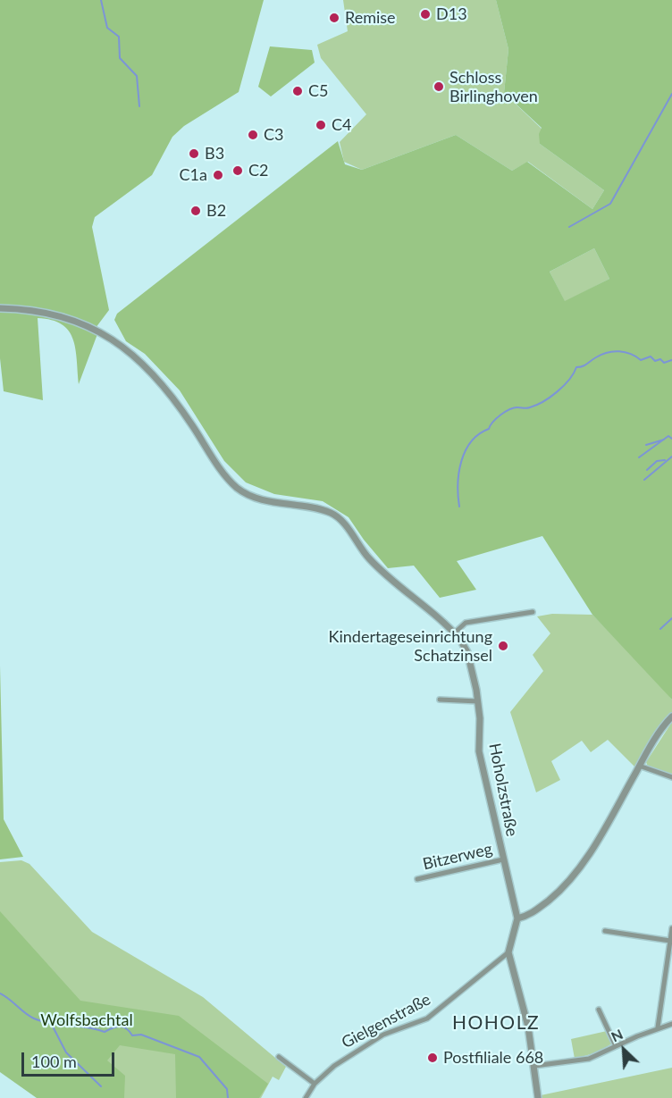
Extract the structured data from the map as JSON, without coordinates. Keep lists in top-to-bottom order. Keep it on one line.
{"streets":{"street":["Hoholzstraße","Bitzerweg","Gielgenstraße"]},"crossings":[["Hoholzstraße","Bitzerweg"],["Hoholzstraße","Gielgenstraße"]],"districts":["HOHOLZ"],"parks":["Wolfsbachtal"],"places":["D13","Remise","Schloss Birlinghoven","C5","C4","C3","B3","C2","C1a","B2","Kindertageseinrichtung Schatzinsel","Postfiliale 668"],"scale_bar":"100 m","north":"top left"}
